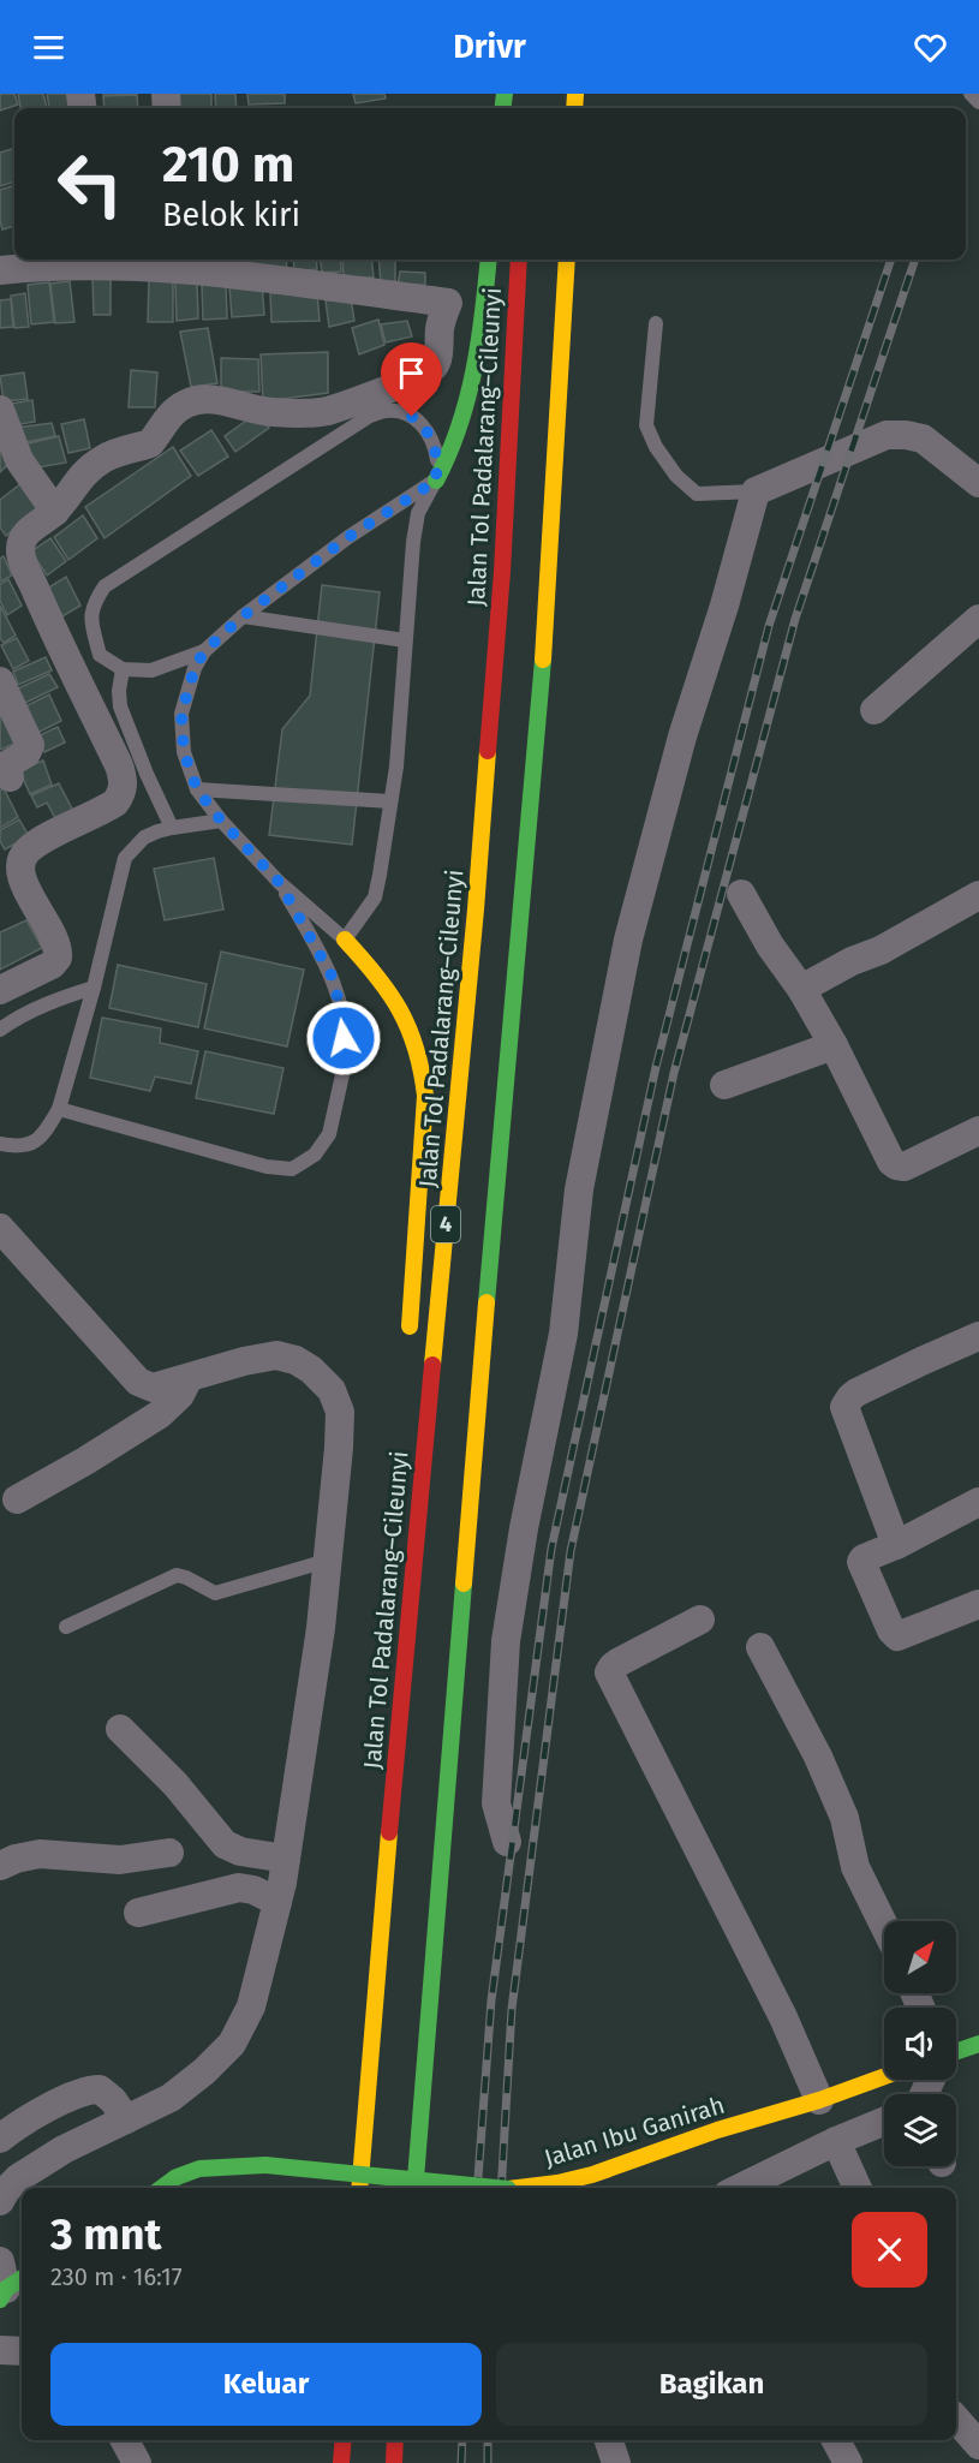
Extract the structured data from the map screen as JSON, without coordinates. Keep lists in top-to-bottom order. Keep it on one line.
{"streets":{"main road":["Jalan Tol Padalarang–Cileunyi","4","Jalan Ibu Ganirah"]},"north":"top right","page":{"header":"Drivr","turn":["210 m","Belok kiri"],"heading":["3 mnt","230 m · 16:17"],"buttons":["Keluar","Bagikan"]}}
